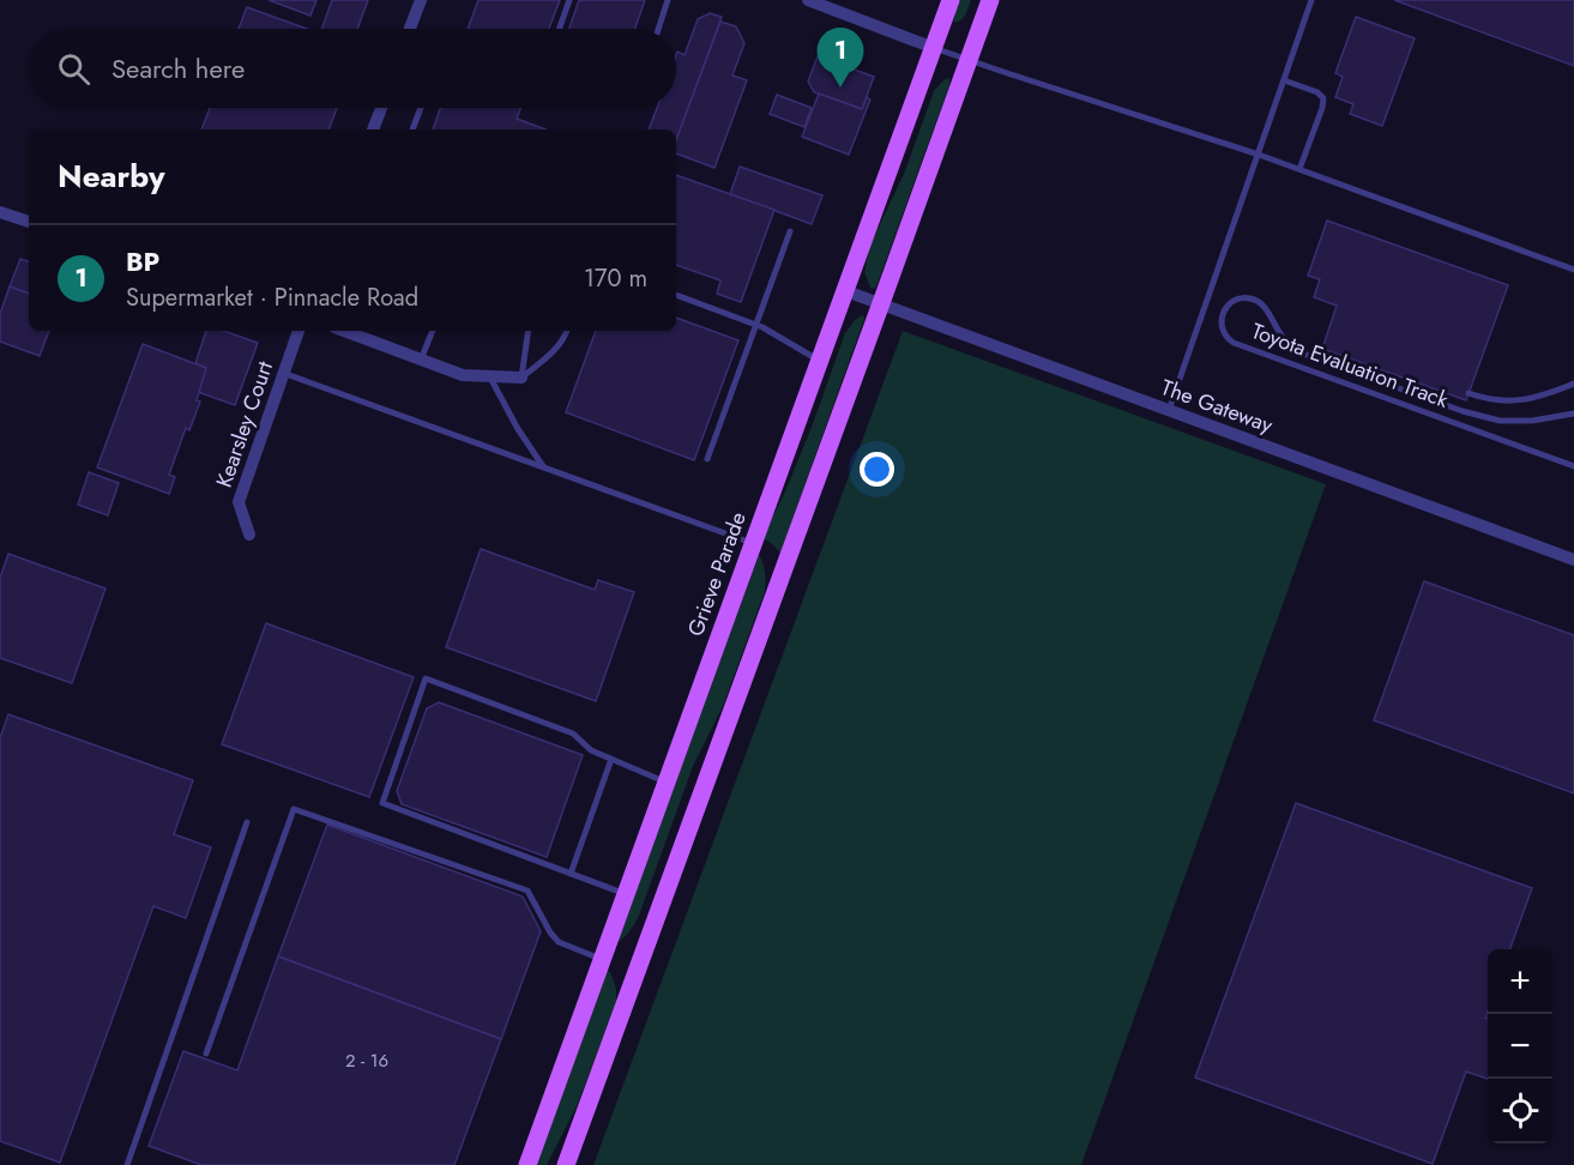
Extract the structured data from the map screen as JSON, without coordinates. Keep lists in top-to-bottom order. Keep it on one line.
{"streets":{"main road":["Grieve Parade"],"street":["The Gateway","Kearsley Court"],"lane":["Toyota Evaluation Track"]},"crossings":[["The Gateway","Grieve Parade"]],"house_numbers":["2 - 16"],"page":{"pins":"1","search":"Search here","heading":"Nearby","list":[{"mark":"1","name":"BP","note":"Supermarket · Pinnacle Road","value":"170 m"}],"map_buttons":["+","−"]}}
